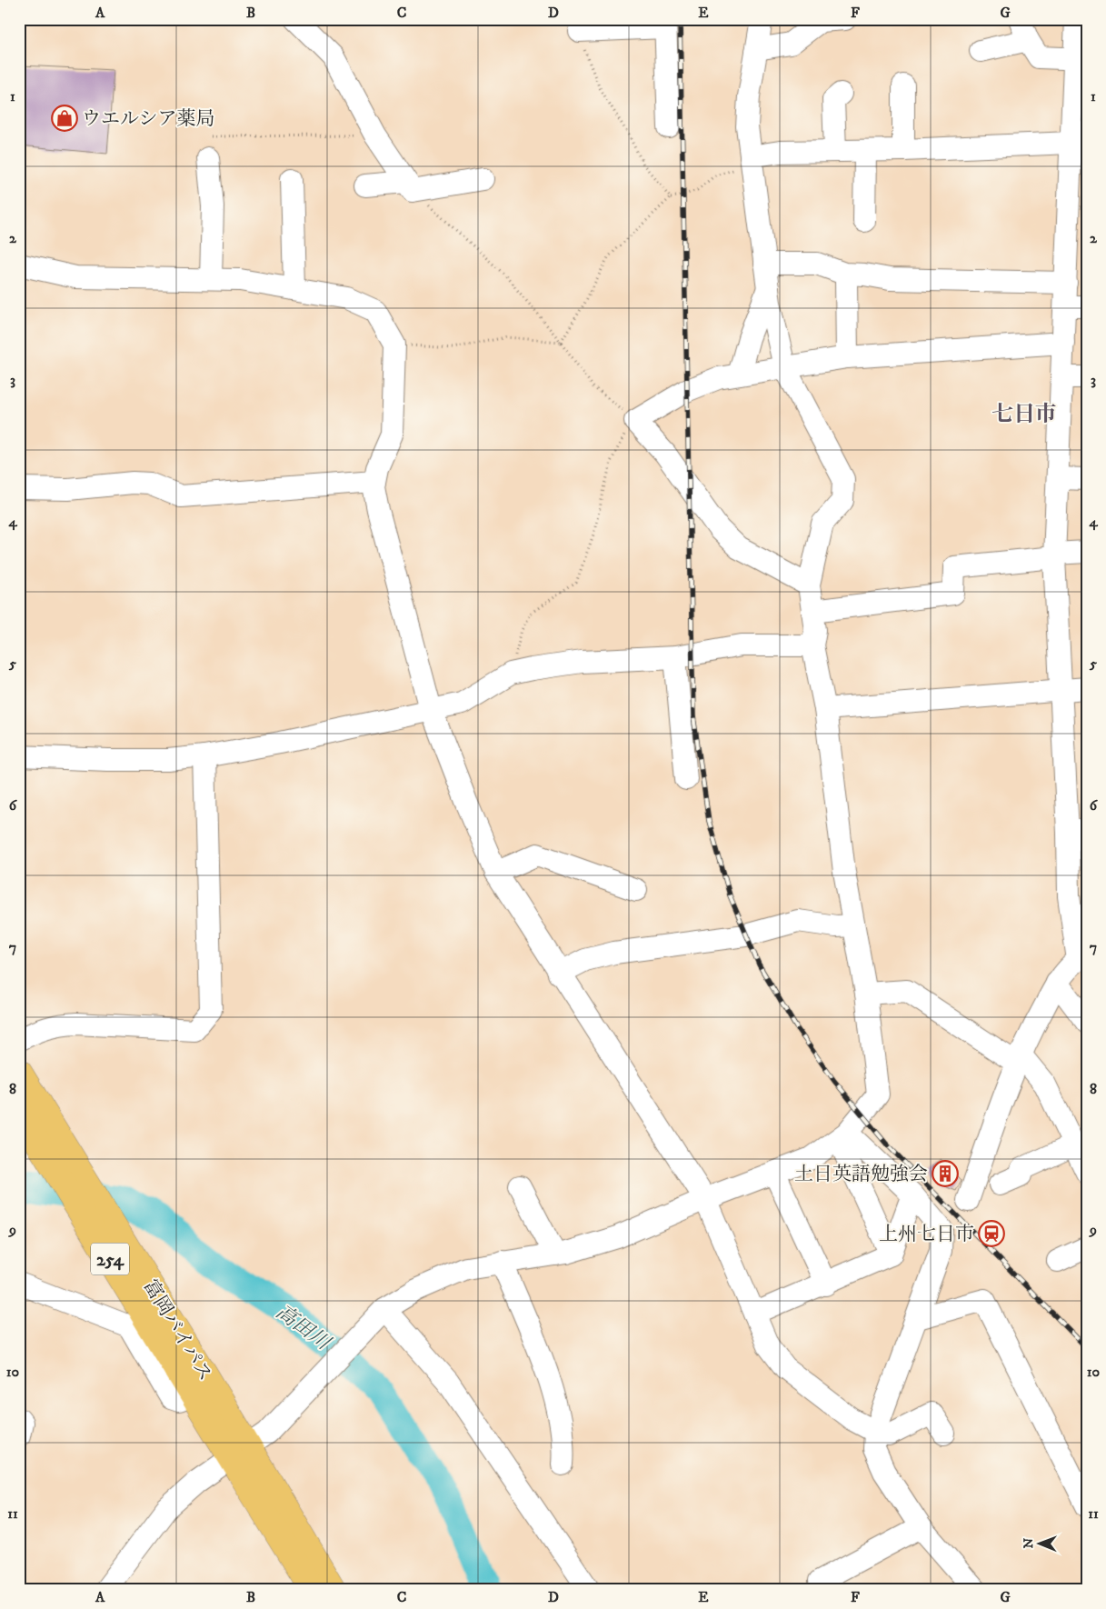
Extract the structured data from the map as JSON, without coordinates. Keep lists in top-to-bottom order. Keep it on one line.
{"streets":{"highway":["254","富岡バイパス"]},"districts":["七日市"],"water":["高田川"],"places":{"shop":["ウエルシア薬局"],"building":["土日英語勉強会"],"station":["上州七日市"]},"north":"left","grid":{"columns":["A","B","C","D","E","F","G"],"rows":["1","2","3","4","5","6","7","8","9","10","11"]}}
